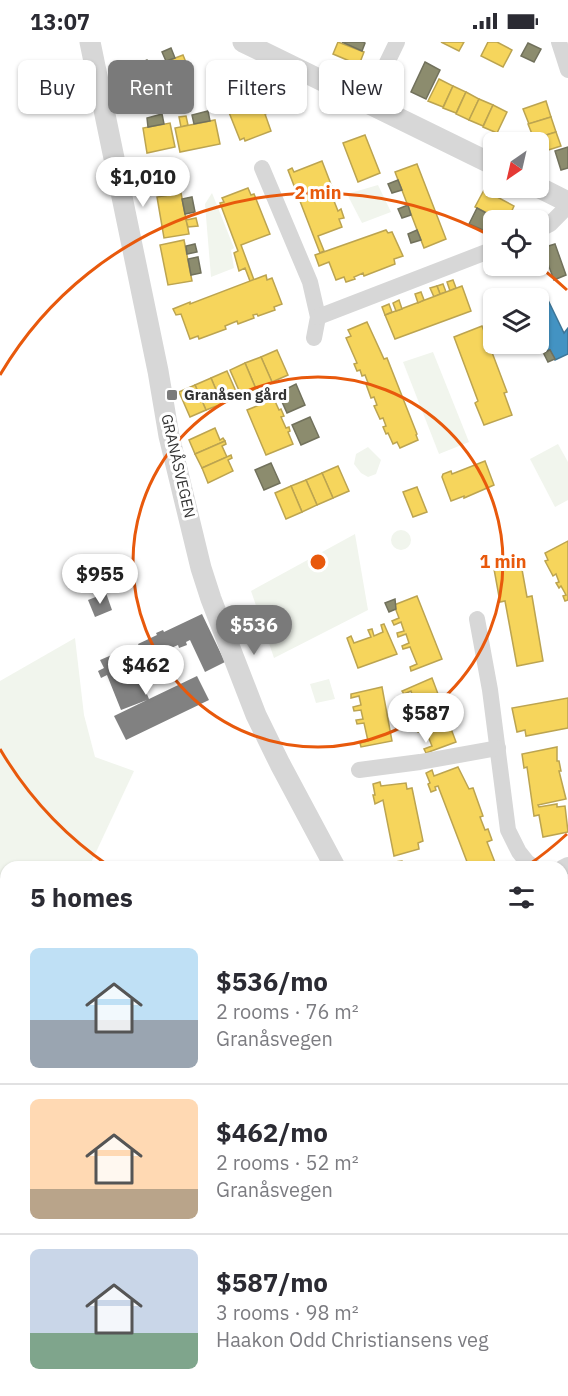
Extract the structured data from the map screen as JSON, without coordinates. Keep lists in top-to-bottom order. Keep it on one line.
{"streets":{"street":["GRANÅSVEGEN"]},"places":{"transit":["Granåsen gård"]},"north":"bottom left","page":{"status":"13:07","chip":["Buy","Rent","Filters","New"],"price":["$1,010","$955","$536","$462","$587"],"heading":"5 homes","list":[{"name":"$536/mo","note":"2 rooms · 76 m² · Granåsvegen"},{"name":"$462/mo","note":"2 rooms · 52 m² · Granåsvegen"},{"name":"$587/mo","note":"3 rooms · 98 m² · Haakon Odd Christiansens veg"}]},"rings":["2 min","1 min"]}
